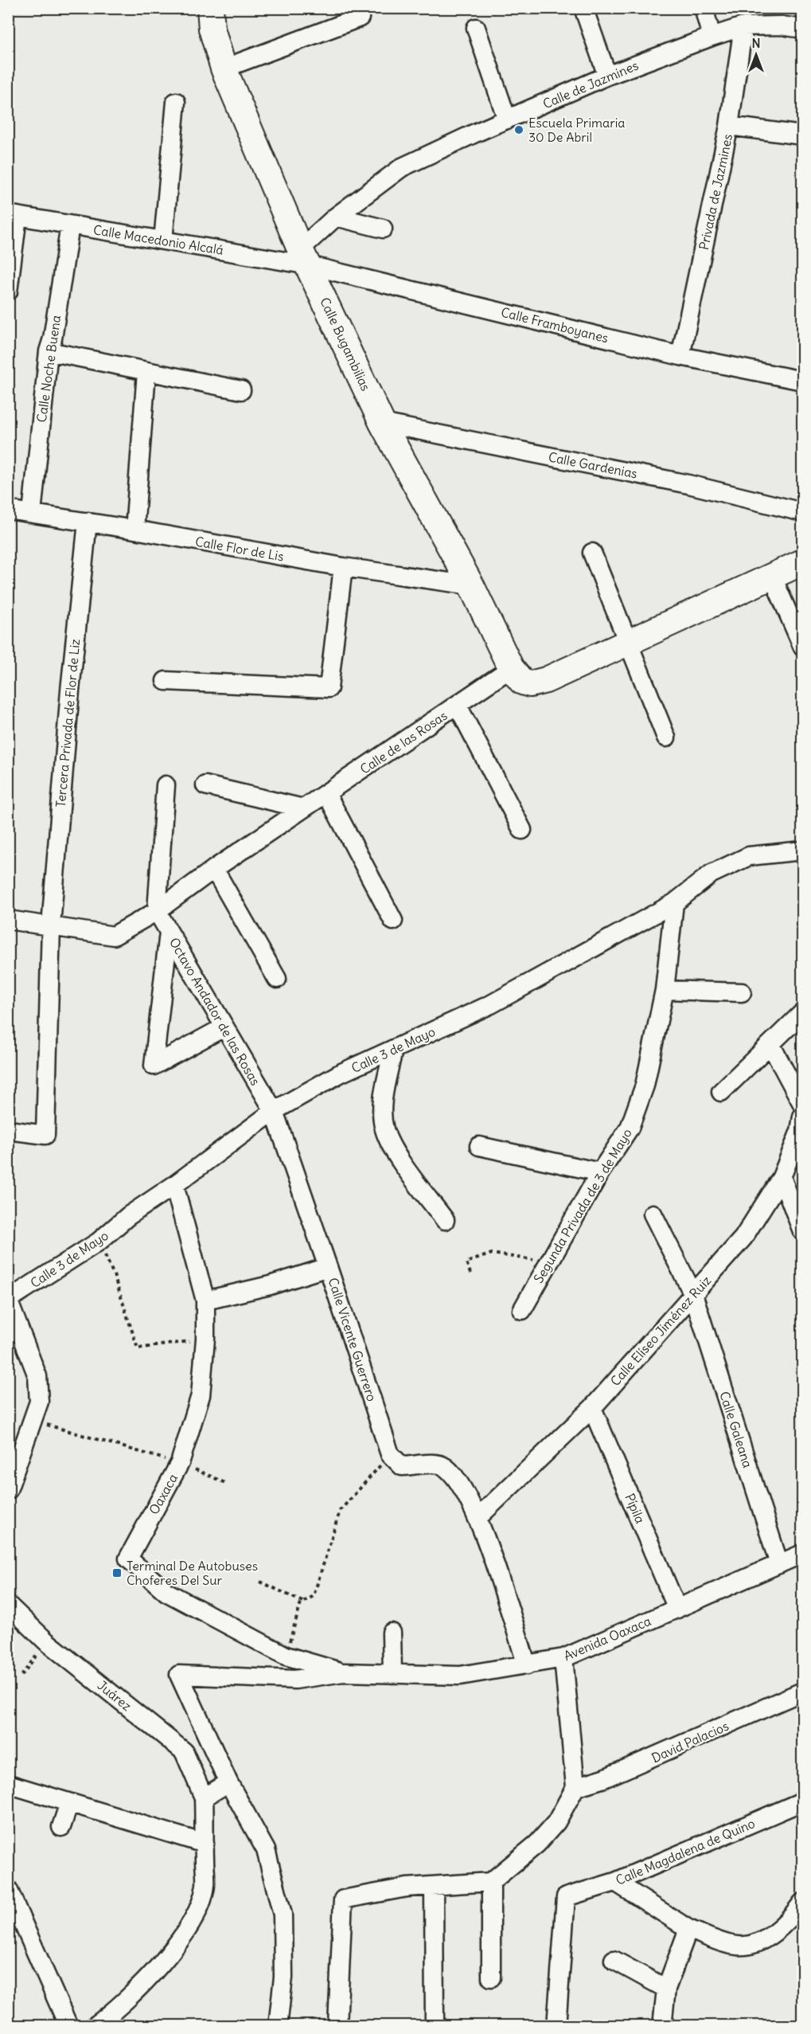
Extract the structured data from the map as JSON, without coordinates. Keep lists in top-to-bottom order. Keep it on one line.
{"streets":{"street":["Calle de Jazmines","Privada de Jazmines","Calle Macedonio Alcalá","Calle Framboyanes","Calle Bugambilias","Calle Noche Buena","Calle Gardenias","Calle Flor de Lis","Tercera Privada de Flor de Liz","Calle de las Rosas","Octavo Andador de las Rosas","Calle 3 de Mayo","Segunda Privada de 3 de Mayo","Calle Elíseo Jiménez Ruiz","Calle Vicente Guerrero","Calle Galeana","Oaxaca","Pípila","Avenida Oaxaca","Juárez","David Palacios","Calle Magdalena de Quino"]},"crossings":[["Calle de Jazmines","Privada de Jazmines"],["Calle de Jazmines","Calle Macedonio Alcalá"],["Calle de Jazmines","Calle Framboyanes"],["Calle de Jazmines","Calle Bugambilias"],["Privada de Jazmines","Calle Framboyanes"],["Calle Macedonio Alcalá","Calle Framboyanes"],["Calle Macedonio Alcalá","Calle Bugambilias"],["Calle Macedonio Alcalá","Calle Noche Buena"],["Calle Framboyanes","Calle Bugambilias"],["Calle Bugambilias","Calle Gardenias"],["Calle Bugambilias","Calle Flor de Lis"],["Calle Bugambilias","Calle de las Rosas"],["Calle Noche Buena","Calle Flor de Lis"],["Calle Flor de Lis","Tercera Privada de Flor de Liz"],["Tercera Privada de Flor de Liz","Calle de las Rosas"],["Calle de las Rosas","Octavo Andador de las Rosas"],["Octavo Andador de las Rosas","Calle 3 de Mayo"],["Octavo Andador de las Rosas","Calle Vicente Guerrero"],["Calle 3 de Mayo","Segunda Privada de 3 de Mayo"],["Calle 3 de Mayo","Calle Vicente Guerrero"],["Calle 3 de Mayo","Oaxaca"],["Calle Elíseo Jiménez Ruiz","Calle Galeana"],["Calle Elíseo Jiménez Ruiz","Pípila"],["Calle Galeana","Avenida Oaxaca"],["Oaxaca","Avenida Oaxaca"],["Pípila","Avenida Oaxaca"]],"places":{"other":["Escuela Primaria 30 De Abril"],"transit":["Terminal De Autobuses Choferes Del Sur"]},"north":"top"}
